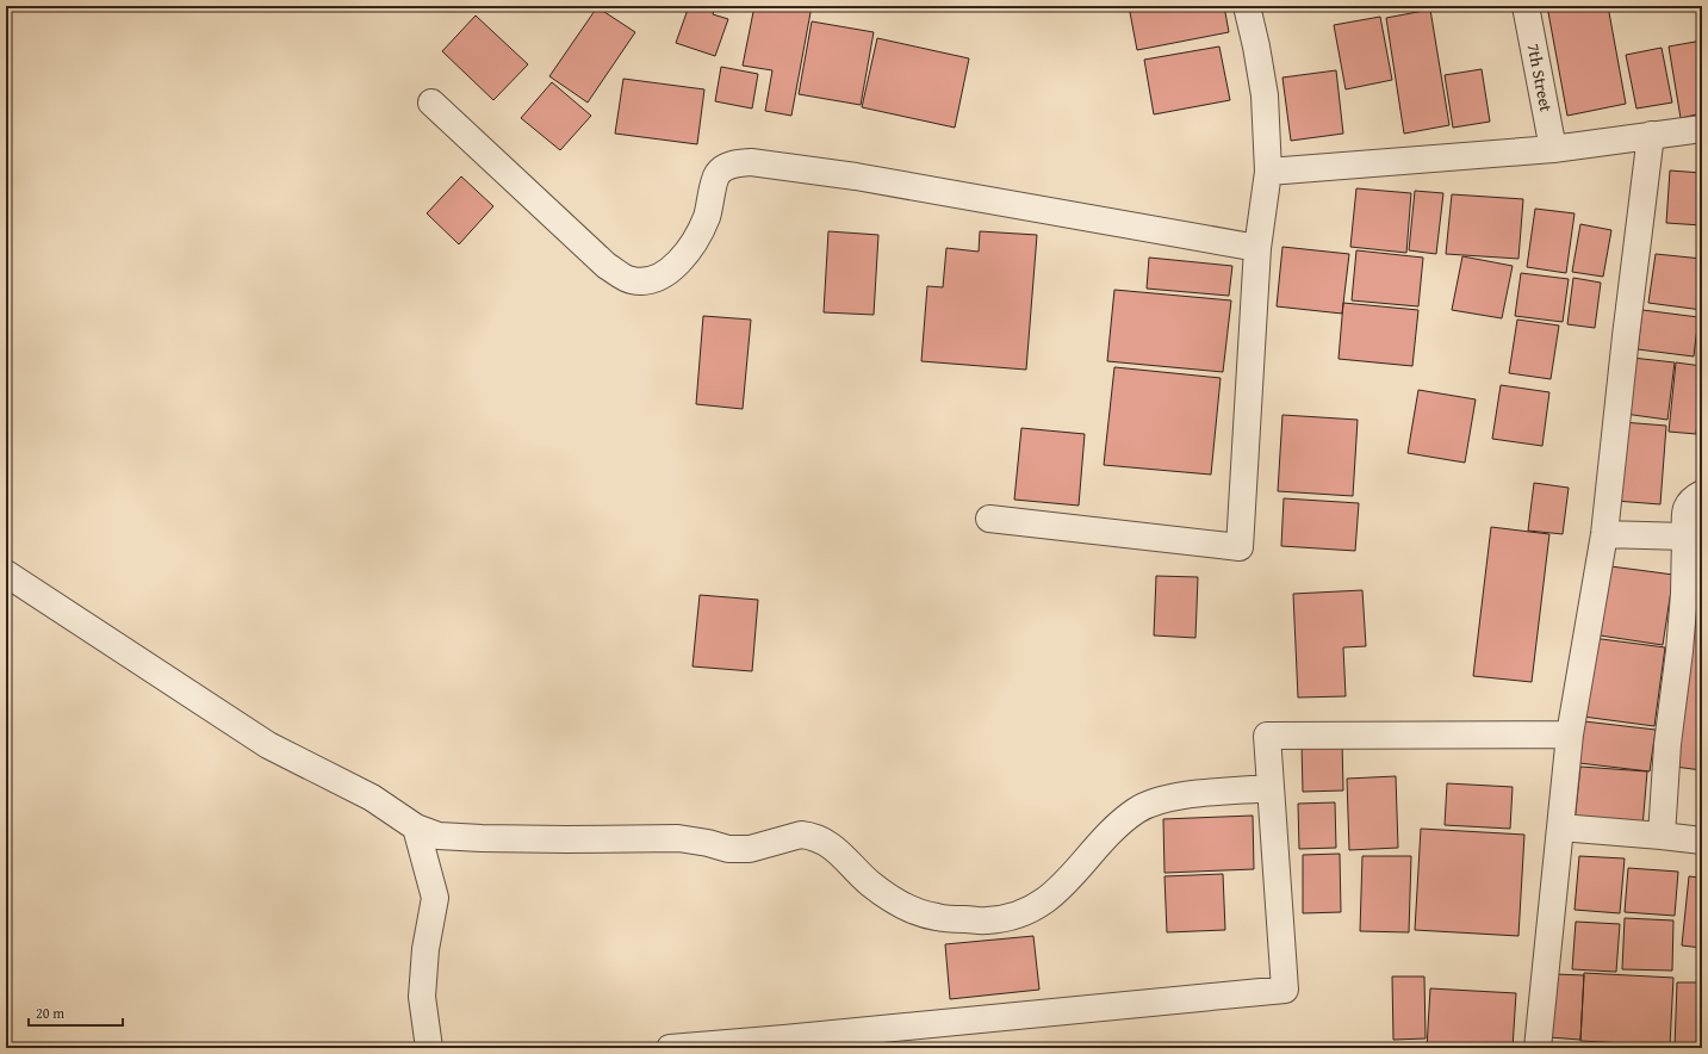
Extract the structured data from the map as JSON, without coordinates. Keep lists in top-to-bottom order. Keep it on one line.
{"streets":{"street":["7th Street"]},"scale_bar":"20 m"}
